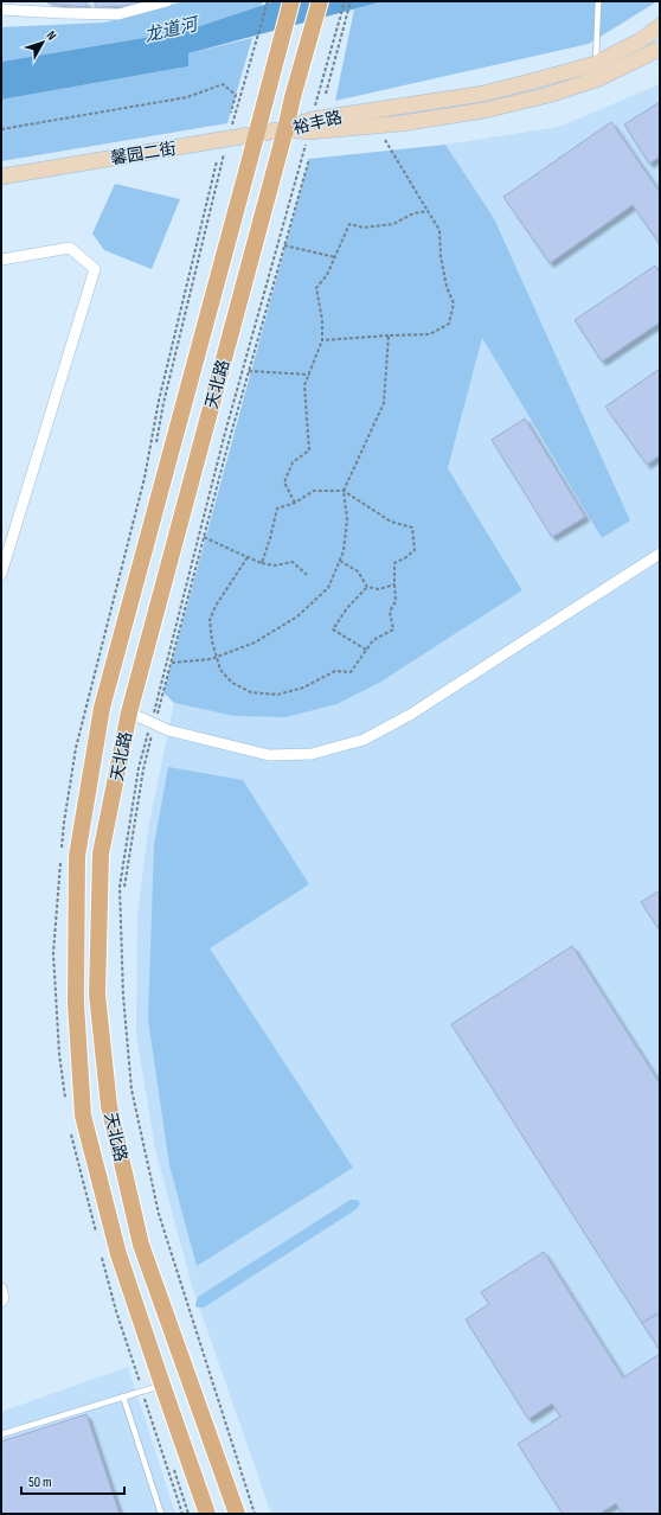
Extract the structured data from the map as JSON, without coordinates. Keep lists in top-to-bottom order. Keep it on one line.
{"streets":{"main road":["天北路"],"street":["裕丰路","馨园二街"]},"crossings":[["裕丰路","馨园二街"],["裕丰路","天北路"],["馨园二街","天北路"]],"water":["龙道河"],"scale_bar":"50 m","north":"top right"}
